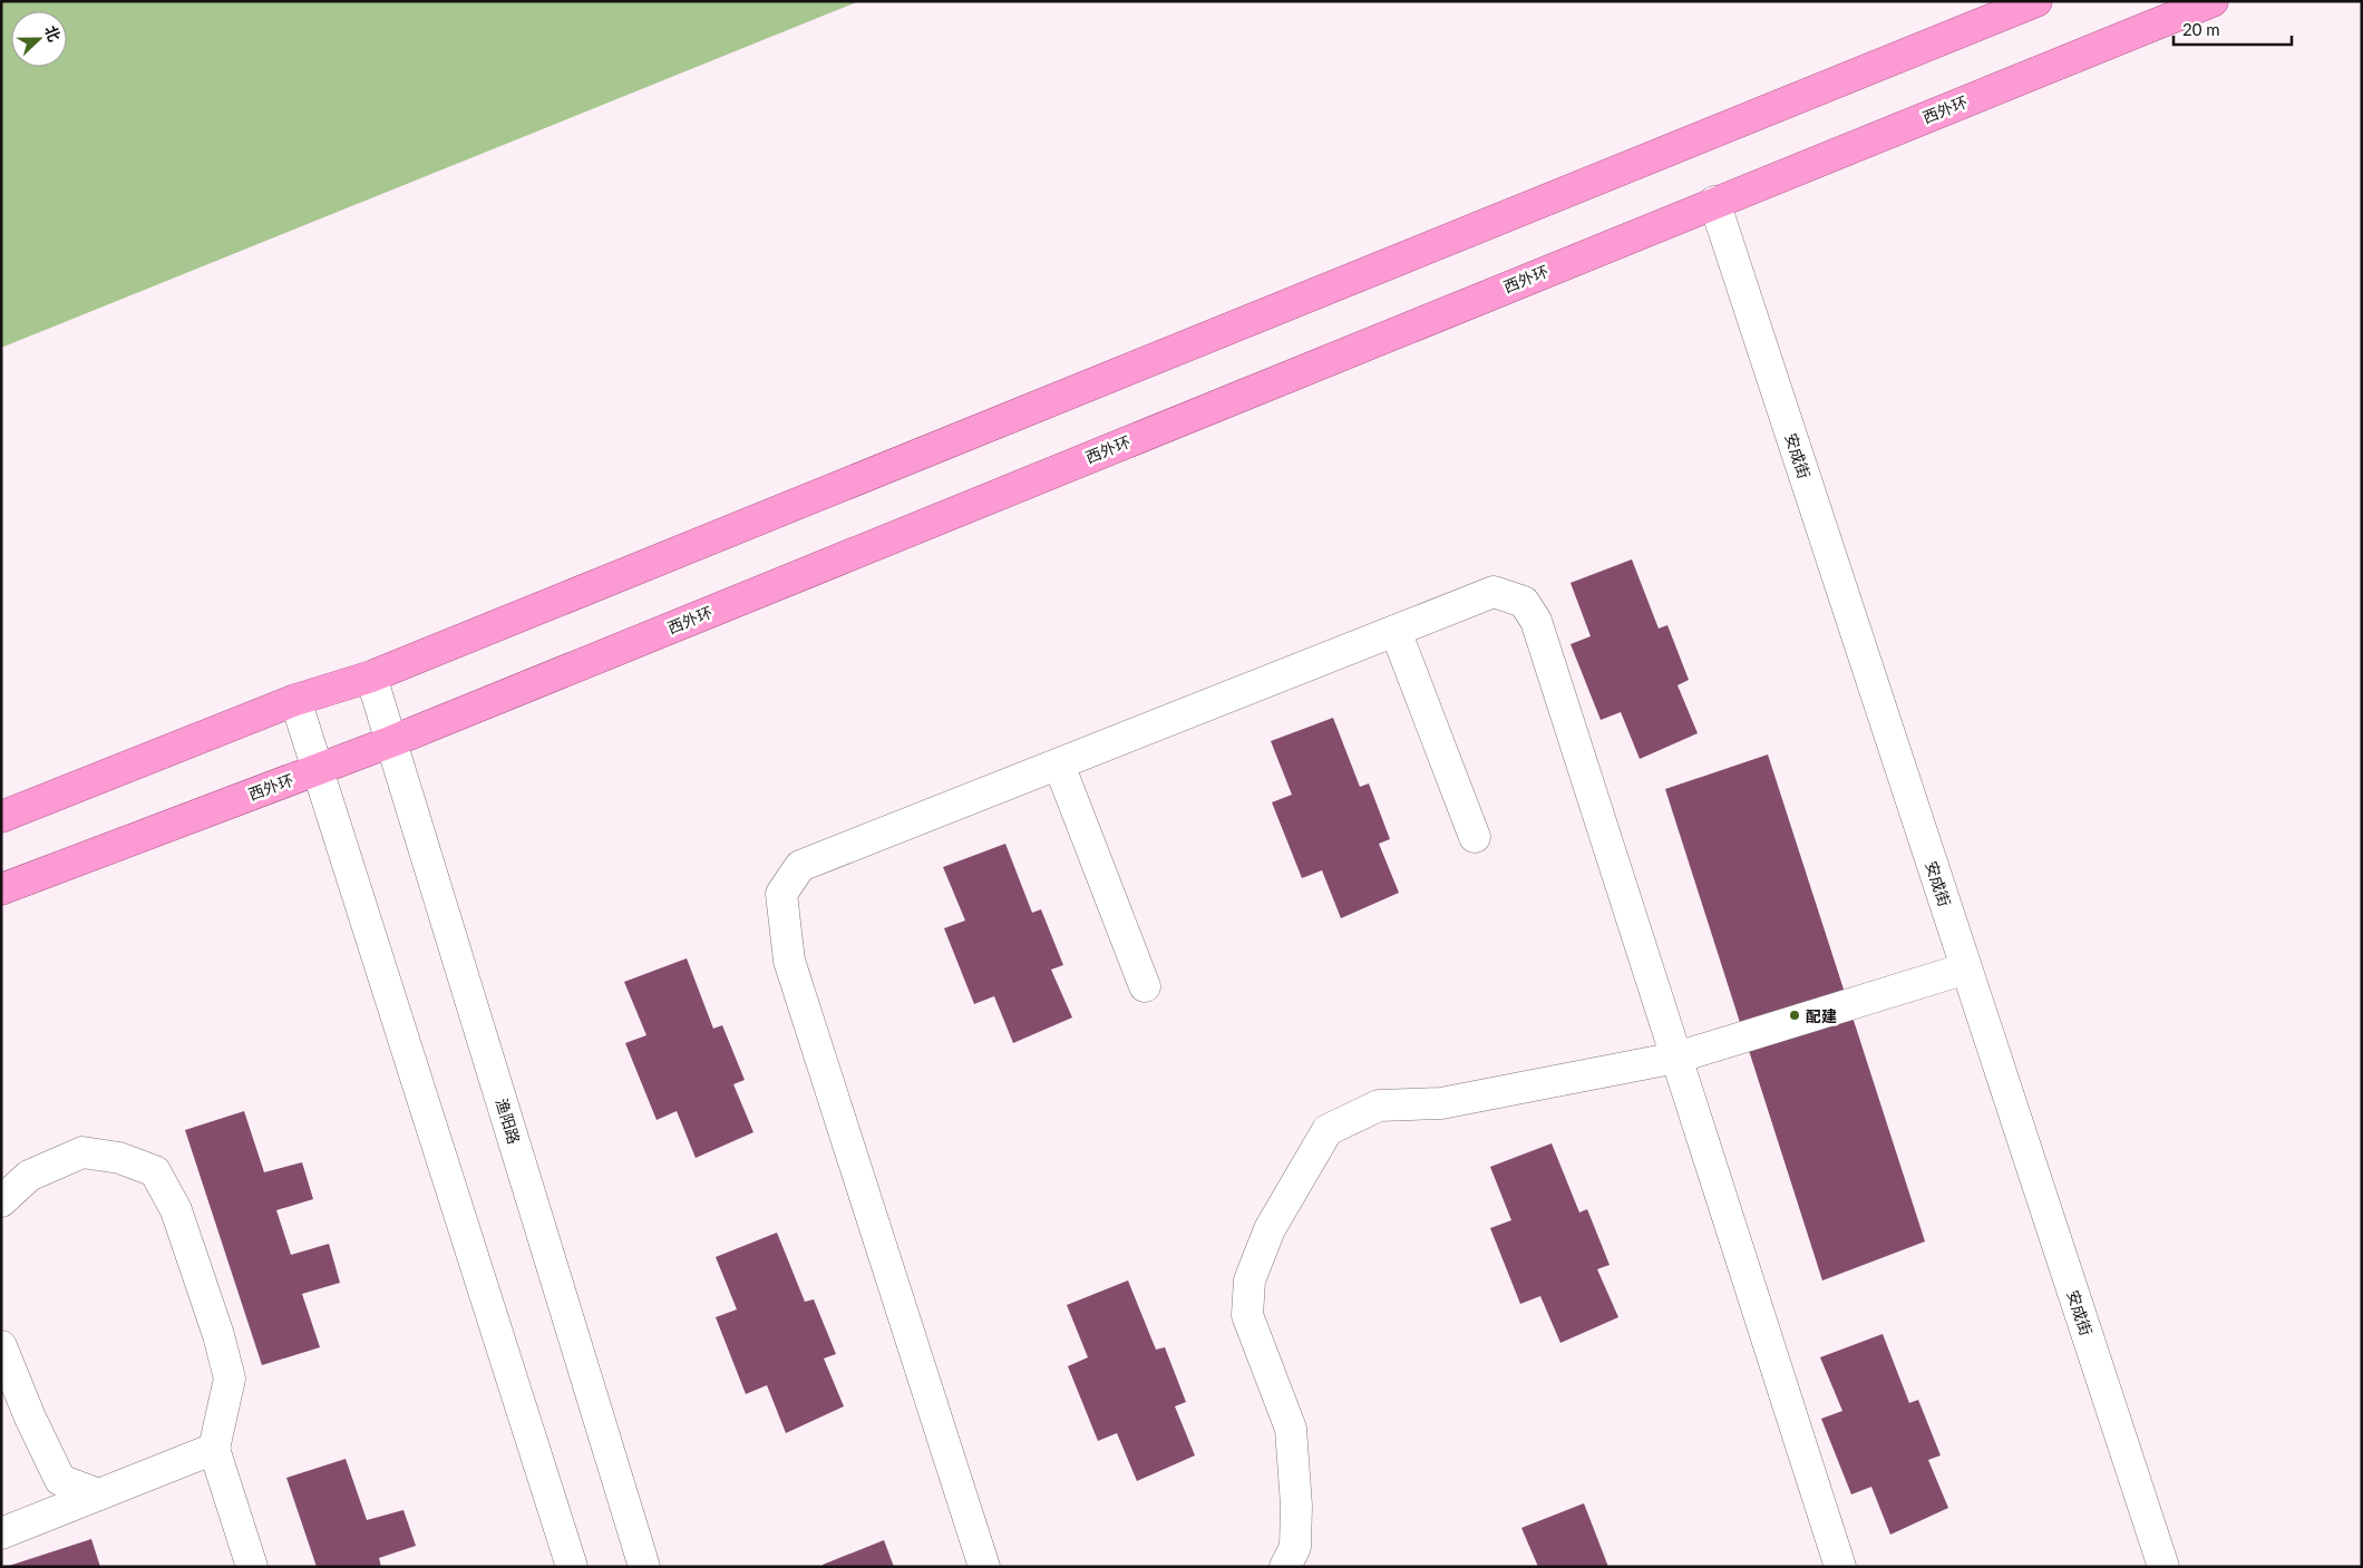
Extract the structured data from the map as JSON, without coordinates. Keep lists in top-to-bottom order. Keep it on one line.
{"streets":{"highway":["西外环"],"street":["安成街","渔阳路"]},"crossings":[["西外环","安成街"],["西外环","渔阳路"]],"places":["配建"],"scale_bar":"20 m","north":"right"}
